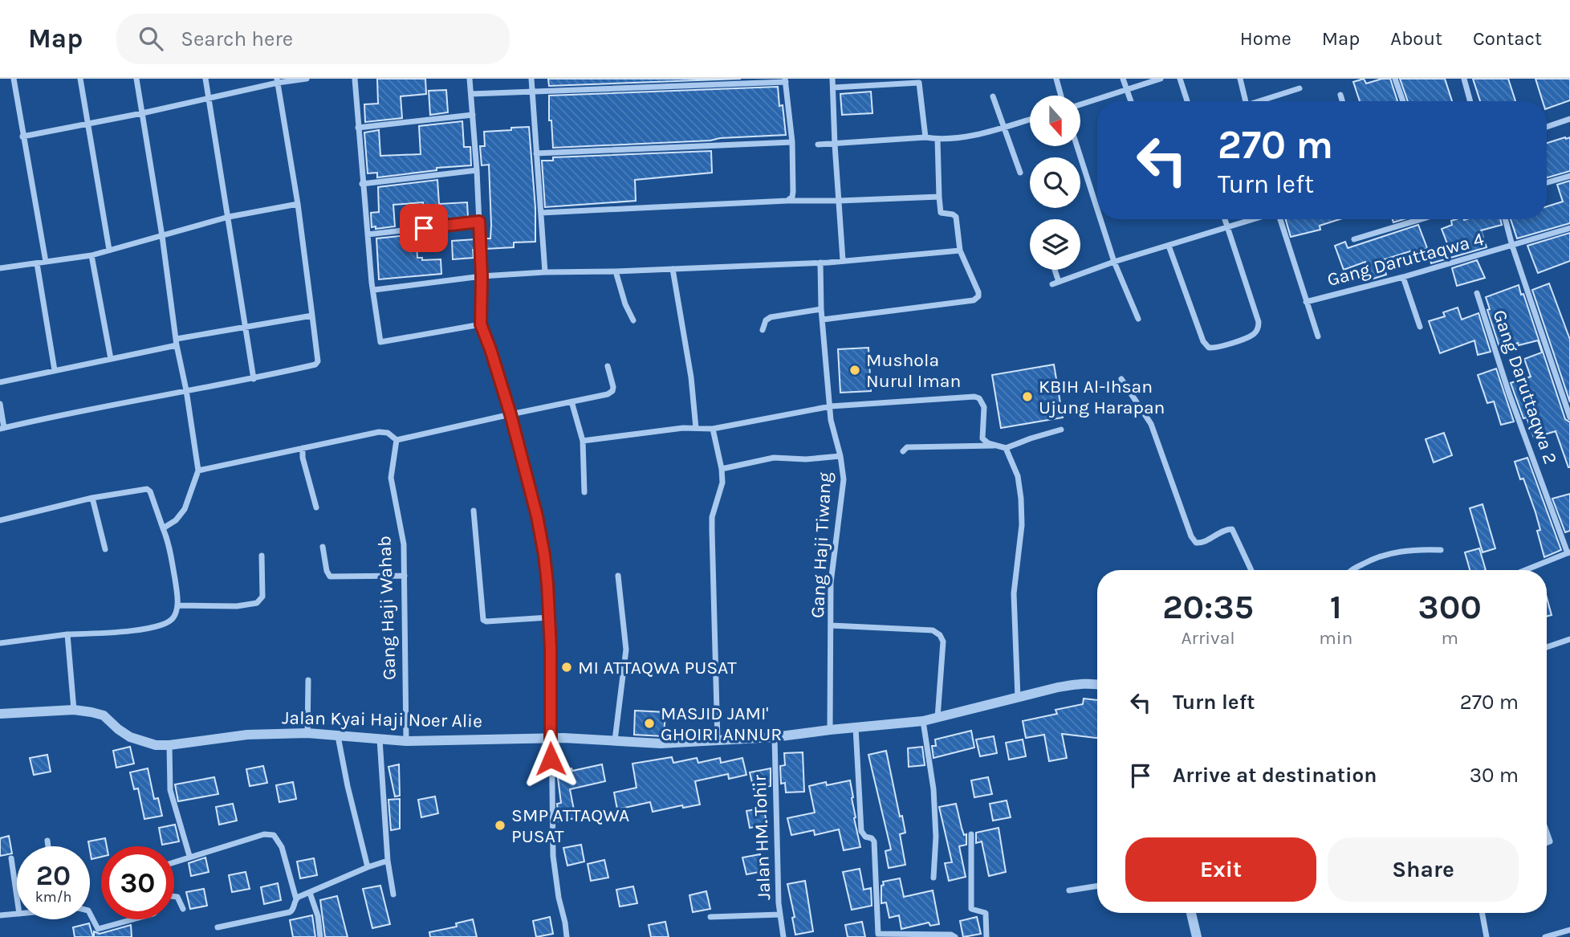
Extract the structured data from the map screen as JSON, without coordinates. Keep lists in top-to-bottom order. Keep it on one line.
{"streets":{"street":["Gang Daruttaqwa 4","Gang Daruttaqwa 2","Gang Haji Tiwang","Gang Haji Wahab","Jalan Kyai Haji Noer Alie","Jalan HM. Tohir"]},"crossings":[["Gang Haji Tiwang","Jalan Kyai Haji Noer Alie"],["Gang Haji Wahab","Jalan Kyai Haji Noer Alie"],["Jalan Kyai Haji Noer Alie","Jalan HM. Tohir"]],"places":["Mushola Nurul Iman","KBIH Al-Ihsan Ujung Harapan","MI ATTAQWA PUSAT","MASJID JAMI' GHOIRI ANNUR","SMP ATTAQWA PUSAT"],"north":"bottom","page":{"header":"Map","search":"Search here","nav":["Home","Map","About","Contact"],"turn":["270 m","Turn left"],"eta":["20:35","Arrival","1","min","300","m"],"list":[{"name":"Turn left","value":"270 m"},{"name":"Arrive at destination","value":"30 m"}],"buttons":["Exit","Share"],"speed":"20 km/h","limit":"30"}}
